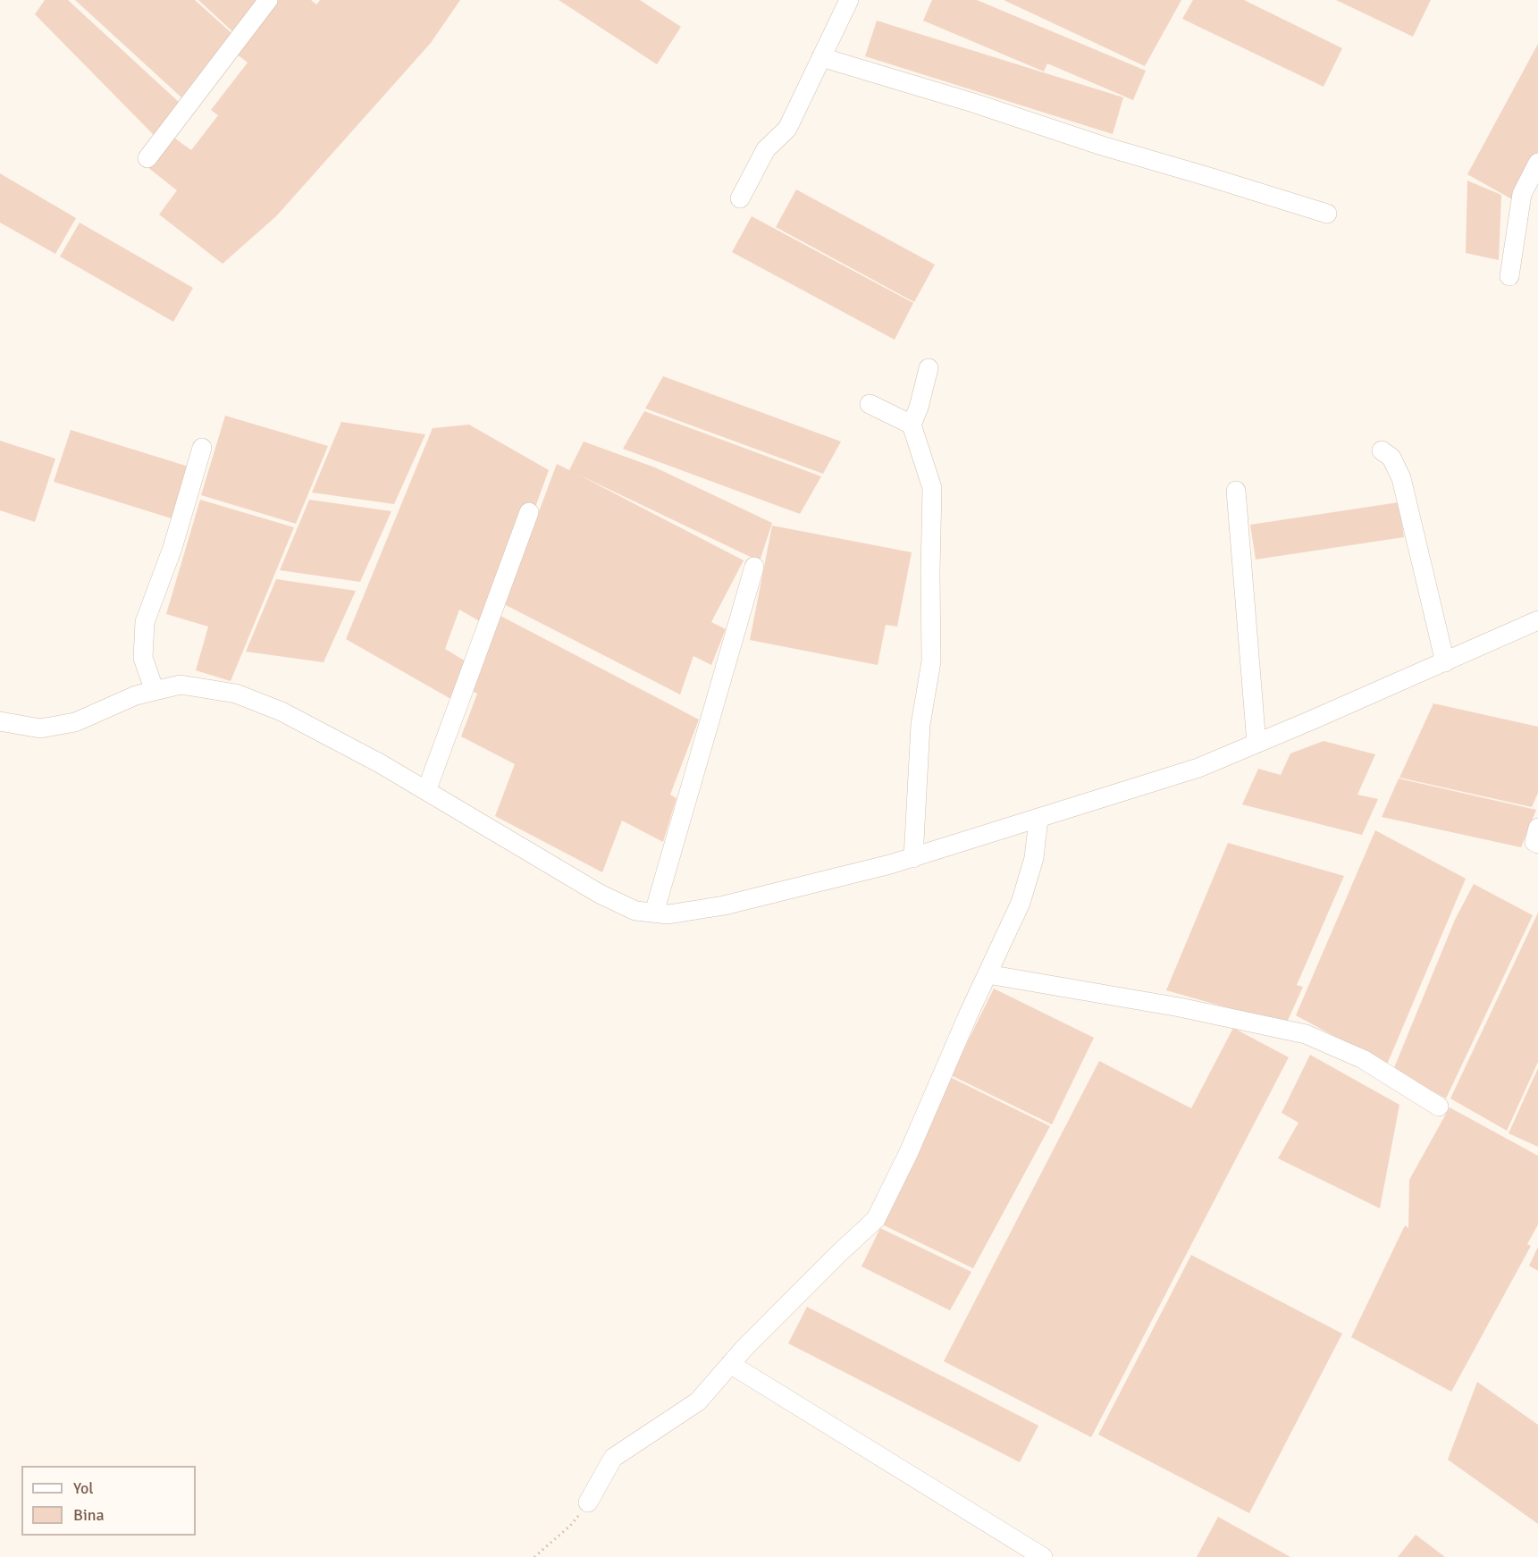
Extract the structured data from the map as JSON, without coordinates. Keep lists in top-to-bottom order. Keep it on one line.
{"legend":["Yol","Bina"]}
